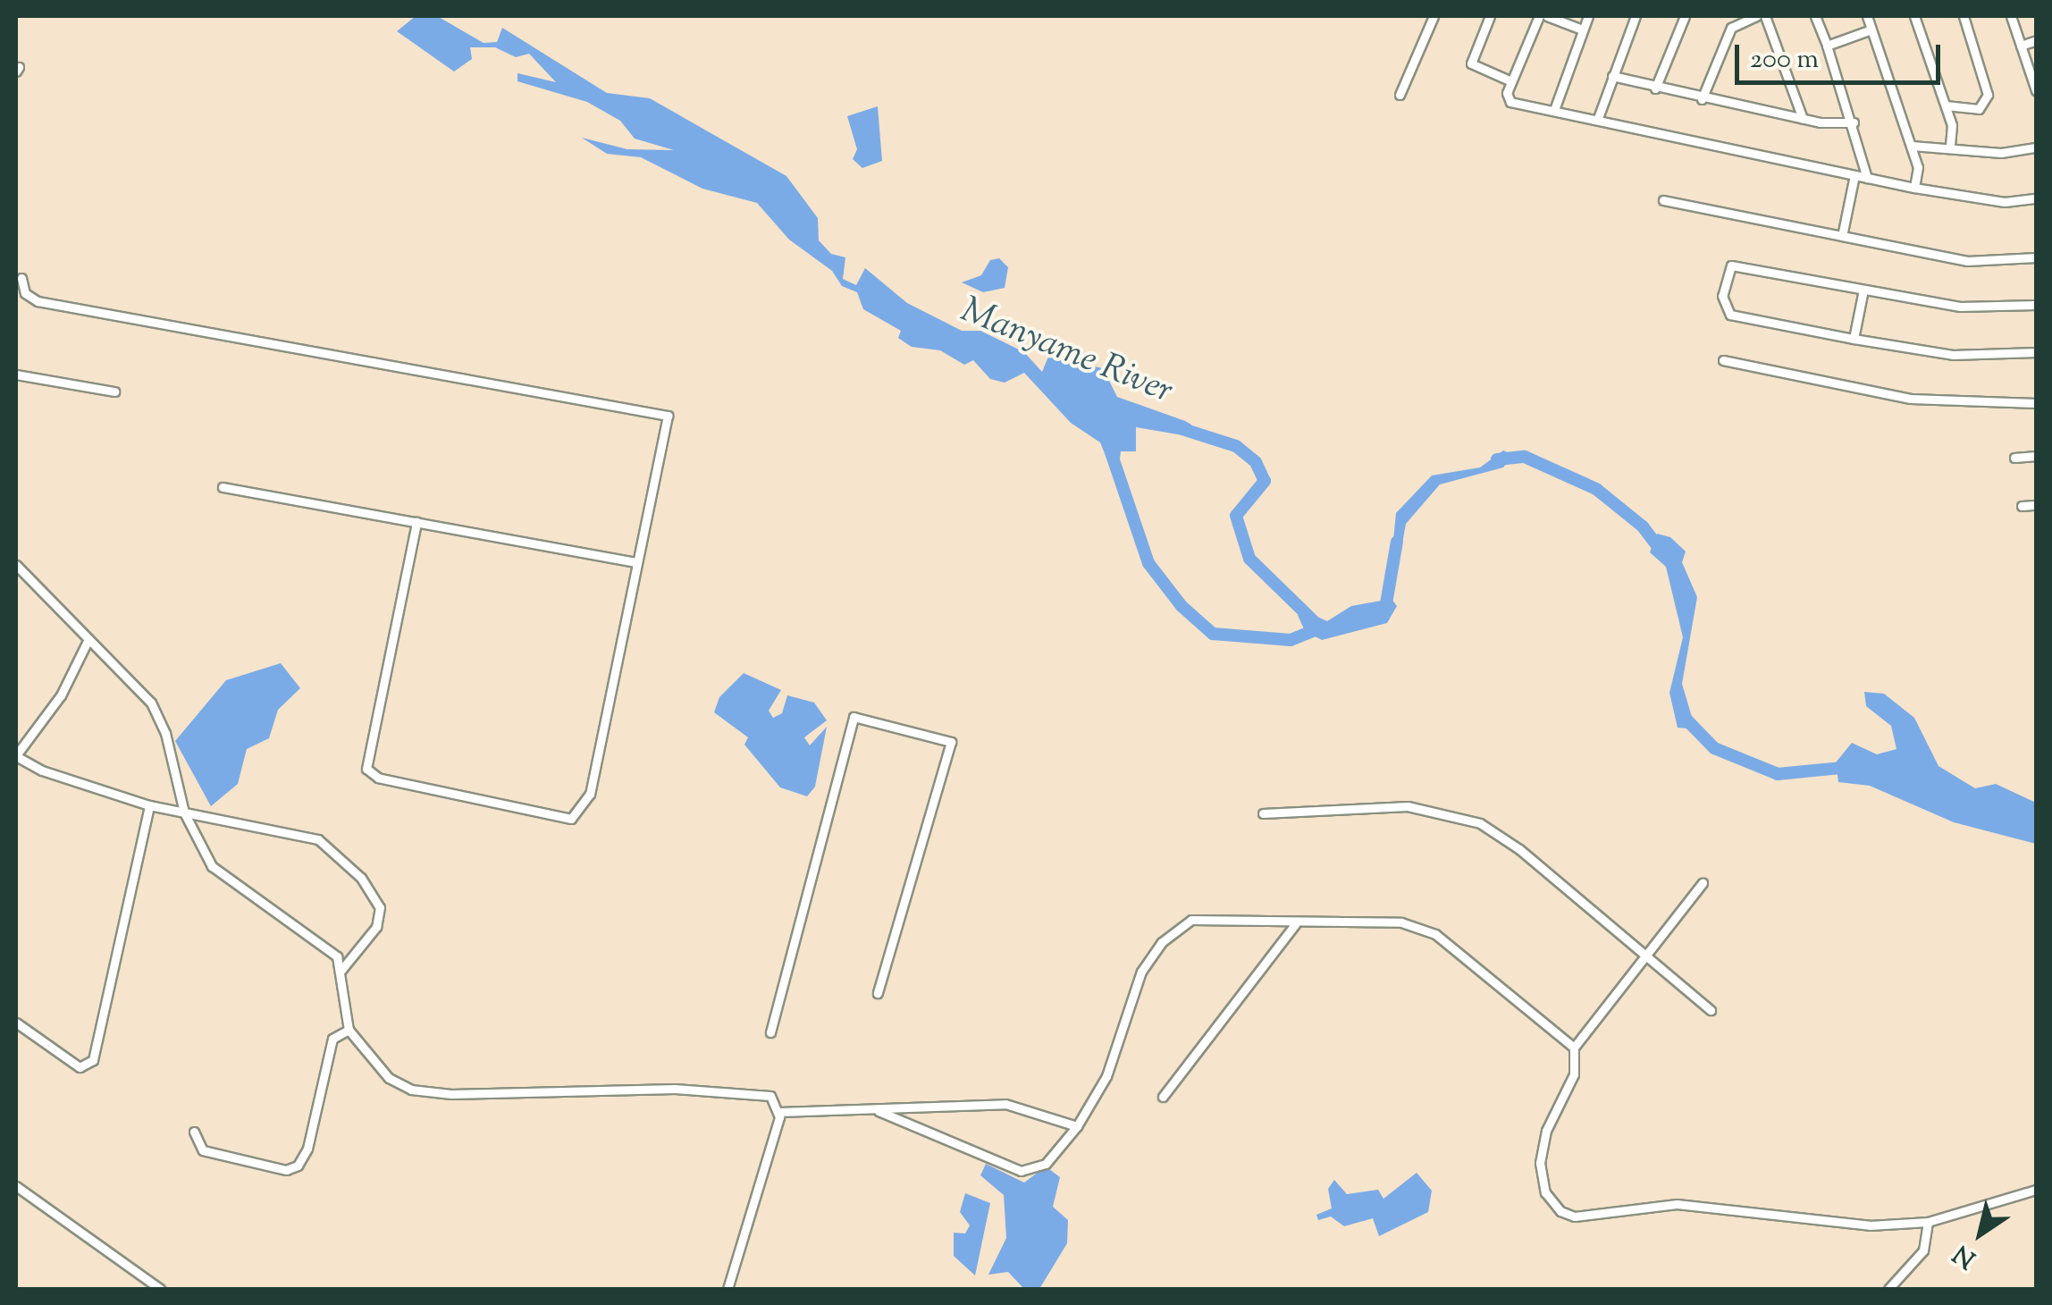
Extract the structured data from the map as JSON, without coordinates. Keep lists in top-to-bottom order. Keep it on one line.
{"water":["Manyame River"],"scale_bar":"200 m","north":"bottom left"}
